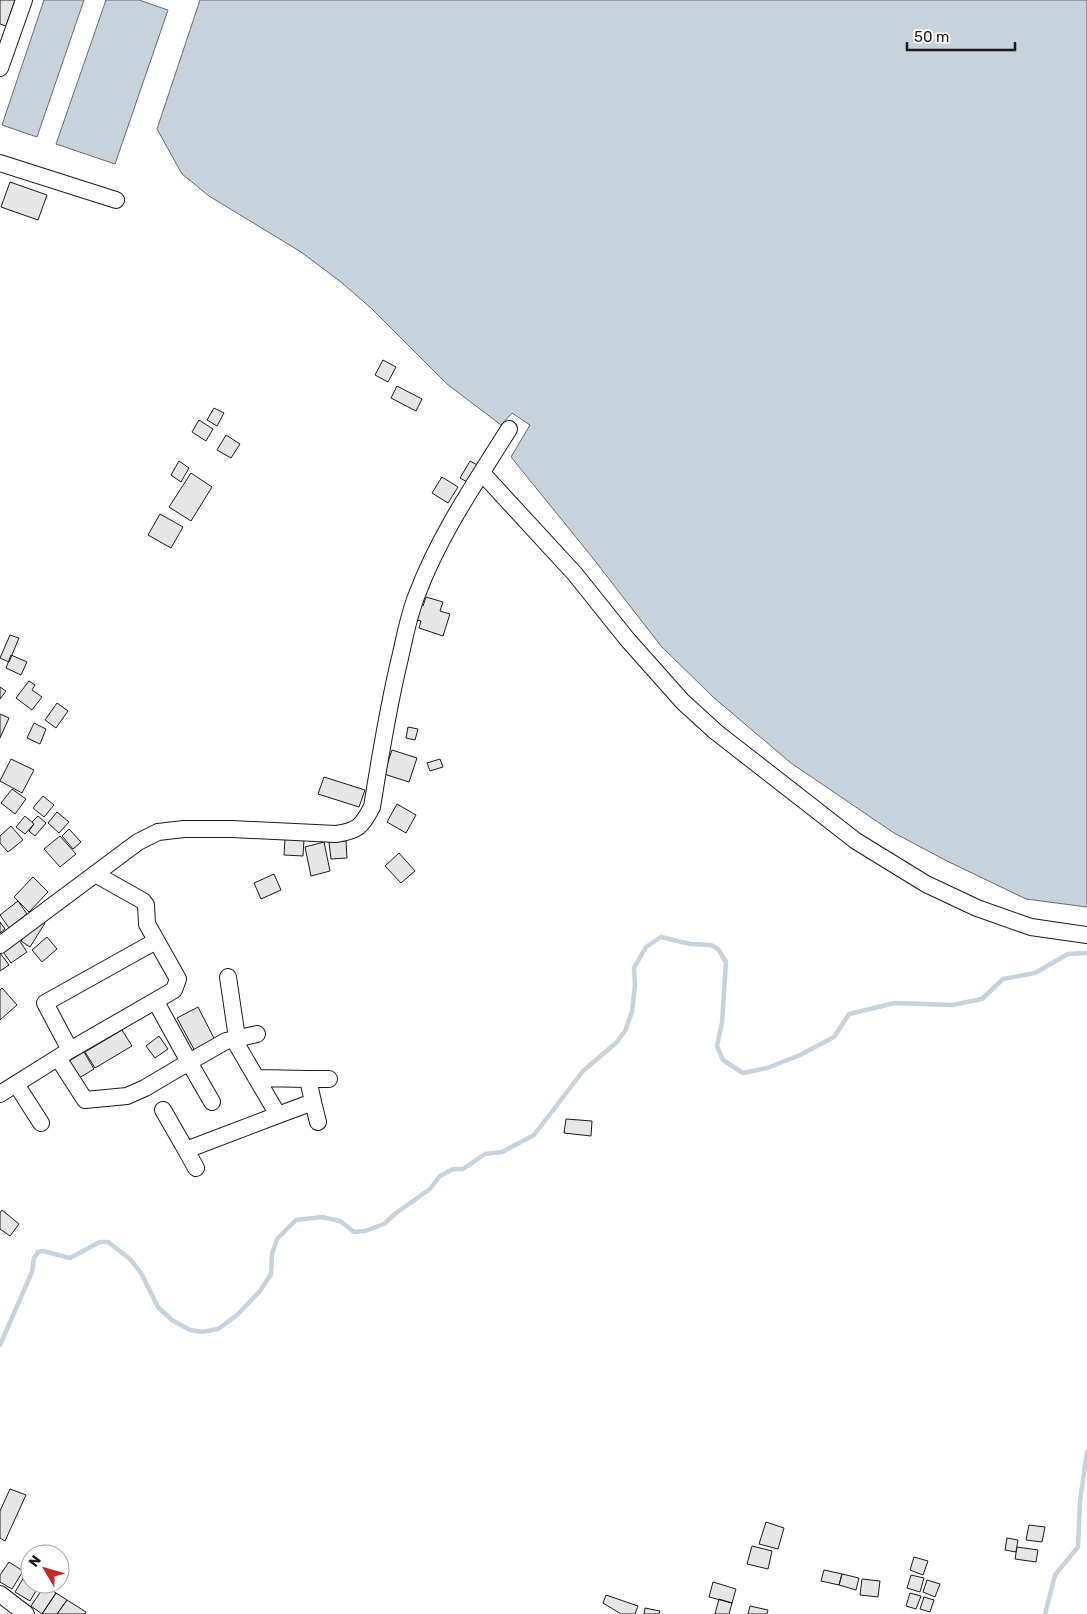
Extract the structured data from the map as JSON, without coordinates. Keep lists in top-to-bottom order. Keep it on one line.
{"scale_bar":"50 m","north":"top left"}
